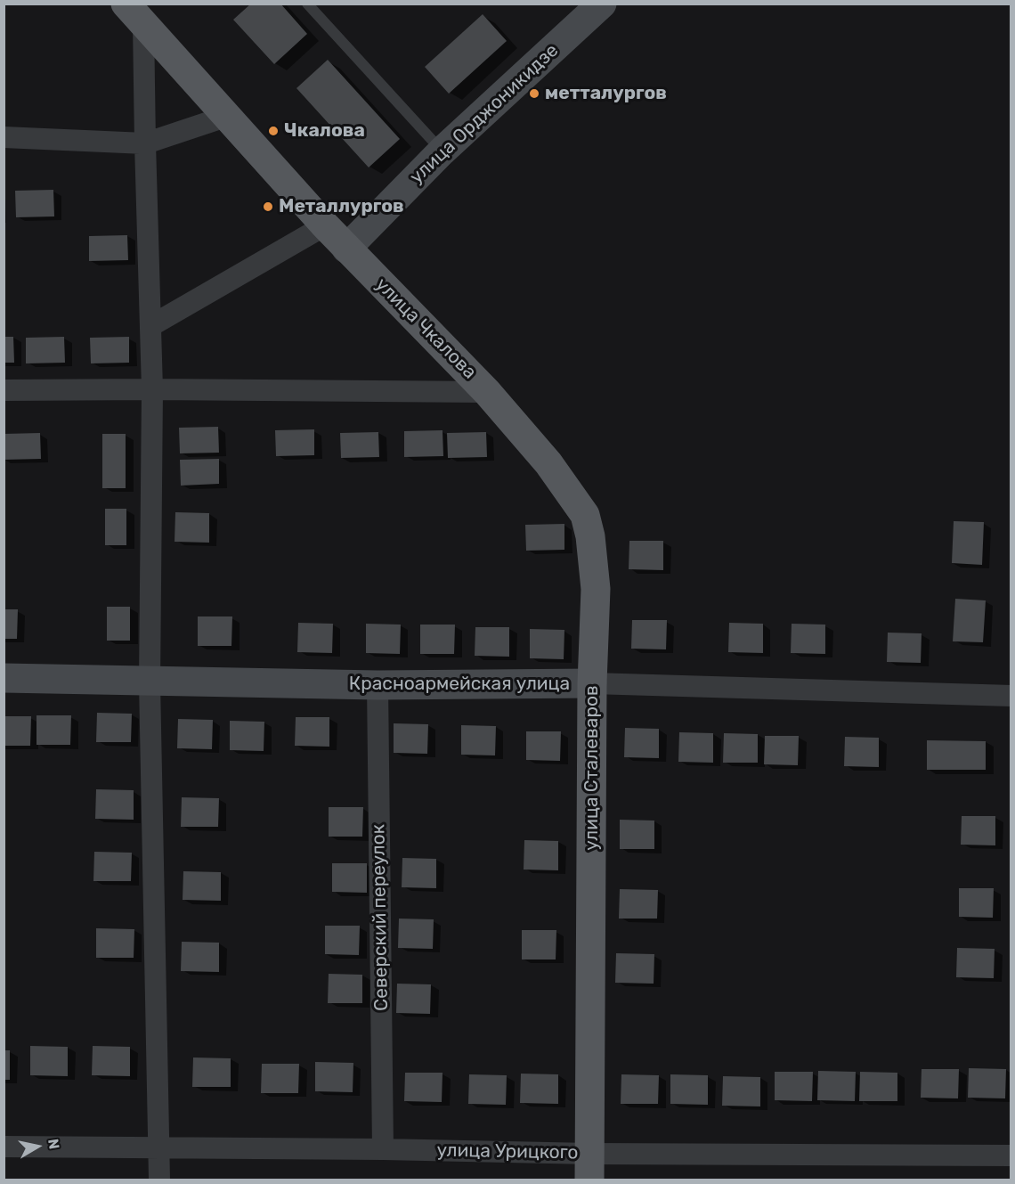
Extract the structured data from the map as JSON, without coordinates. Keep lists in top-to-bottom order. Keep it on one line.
{"streets":{"main road":["улица Чкалова","улица Сталеваров"],"street":["улица Орджоникидзе","Красноармейская улица","Северский переулок","улица Урицкого"]},"crossings":[["улица Орджоникидзе","улица Чкалова"],["улица Чкалова","улица Сталеваров"],["Красноармейская улица","улица Сталеваров"],["Красноармейская улица","Северский переулок"],["улица Сталеваров","улица Урицкого"],["Северский переулок","улица Урицкого"]],"places":["метталургов","Чкалова","Металлургов"],"north":"right"}
